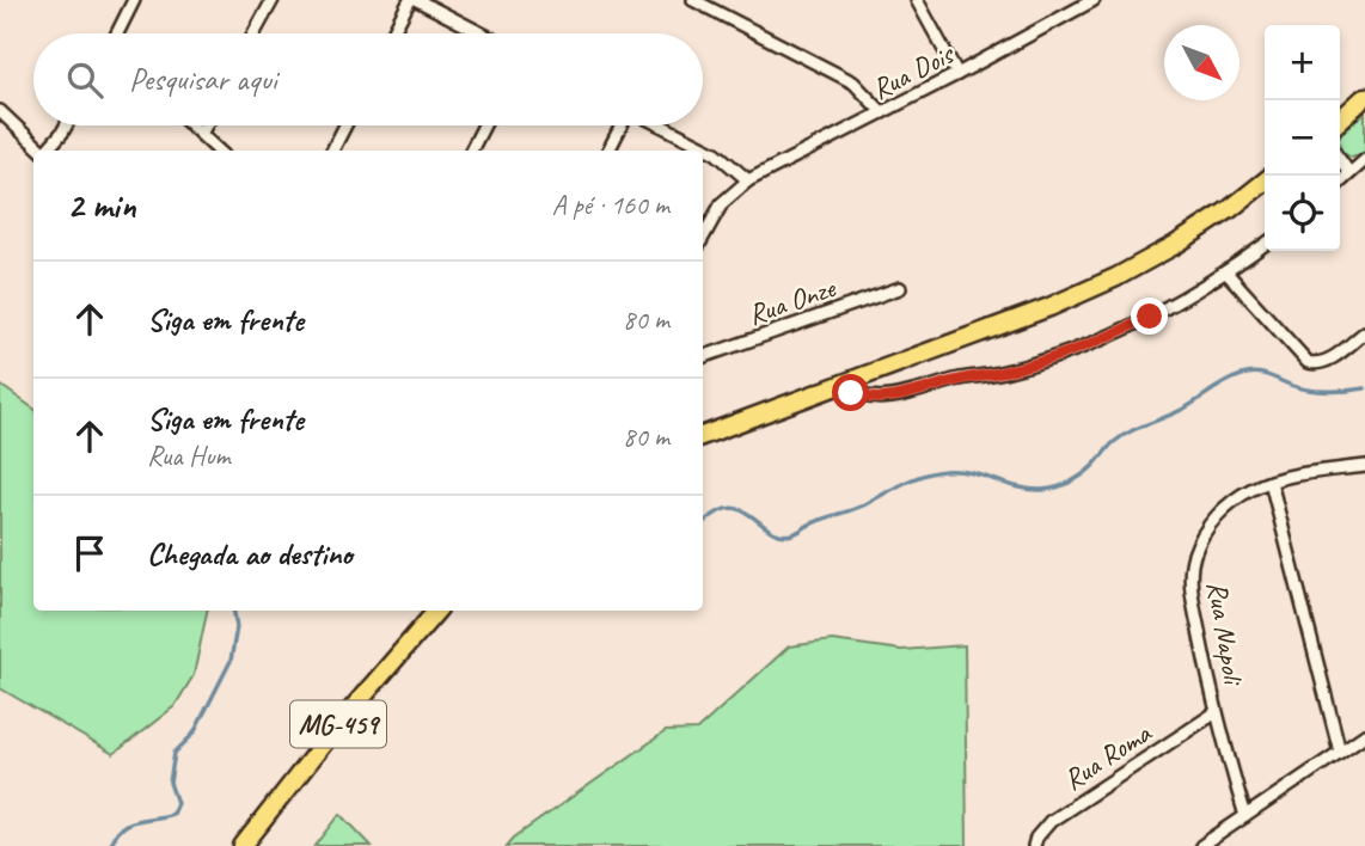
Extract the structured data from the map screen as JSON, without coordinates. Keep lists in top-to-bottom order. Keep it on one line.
{"streets":{"main road":["MG-459"],"street":["Rua Dois","Rua Onze","Rua Napoli","Rua Roma"]},"crossings":[["Rua Napoli","Rua Roma"]],"north":"bottom right","page":{"map_buttons":["+","−"],"search":"Pesquisar aqui","heading":["2 min","A pé · 160 m"],"list":[["Siga em frente","80 m"],["Siga em frente","Rua Hum","80 m"],"Chegada ao destino"]}}
